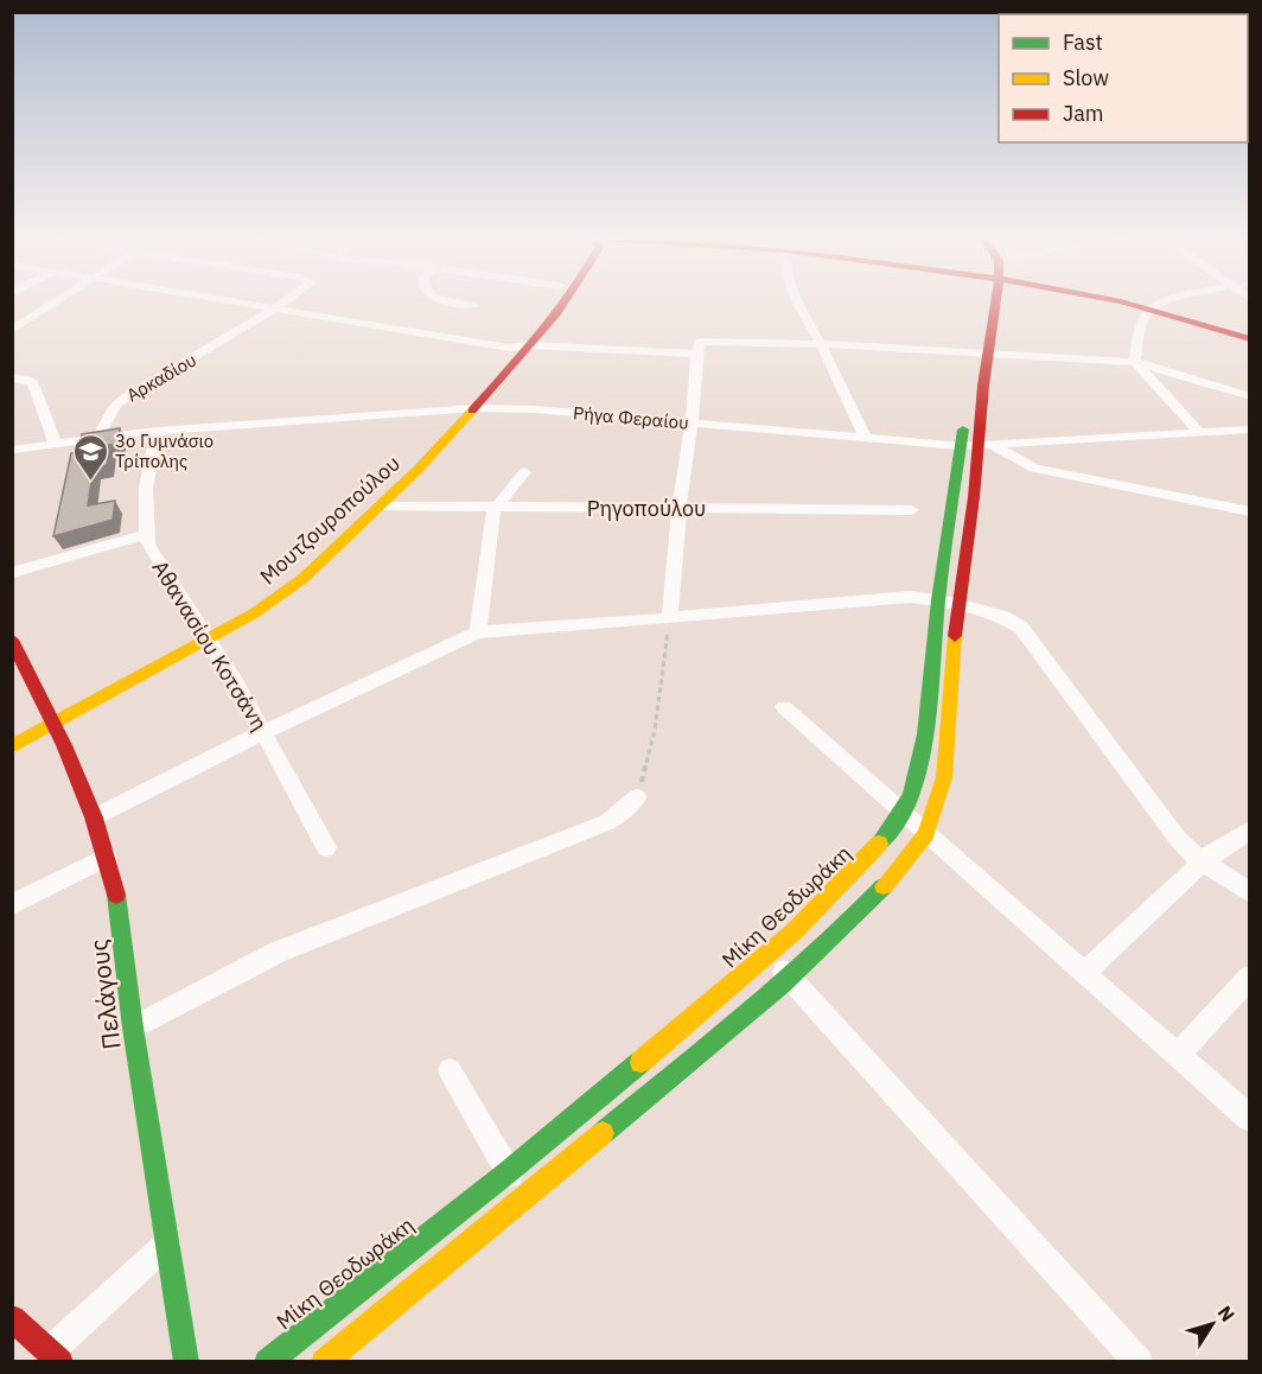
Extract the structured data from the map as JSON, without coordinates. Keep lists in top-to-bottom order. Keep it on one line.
{"streets":{"main road":["Μουτζουροπούλου","Μίκη Θεοδωράκη","Πελάγους"],"street":["Αρκαδίου","Ρήγα Φεραίου","Ρηγοπούλου","Αθανασίου Κοτσάνη"]},"crossings":[["Αρκαδίου","Ρήγα Φεραίου"],["Ρήγα Φεραίου","Μουτζουροπούλου"],["Ρήγα Φεραίου","Αθανασίου Κοτσάνη"],["Ρήγα Φεραίου","Μίκη Θεοδωράκη"],["Ρηγοπούλου","Μουτζουροπούλου"],["Μουτζουροπούλου","Αθανασίου Κοτσάνη"],["Μουτζουροπούλου","Πελάγους"]],"places":{"school or university":["3ο Γυμνάσιο Τρίπολης"]},"legend":["Fast","Slow","Jam"],"north":"top right"}
